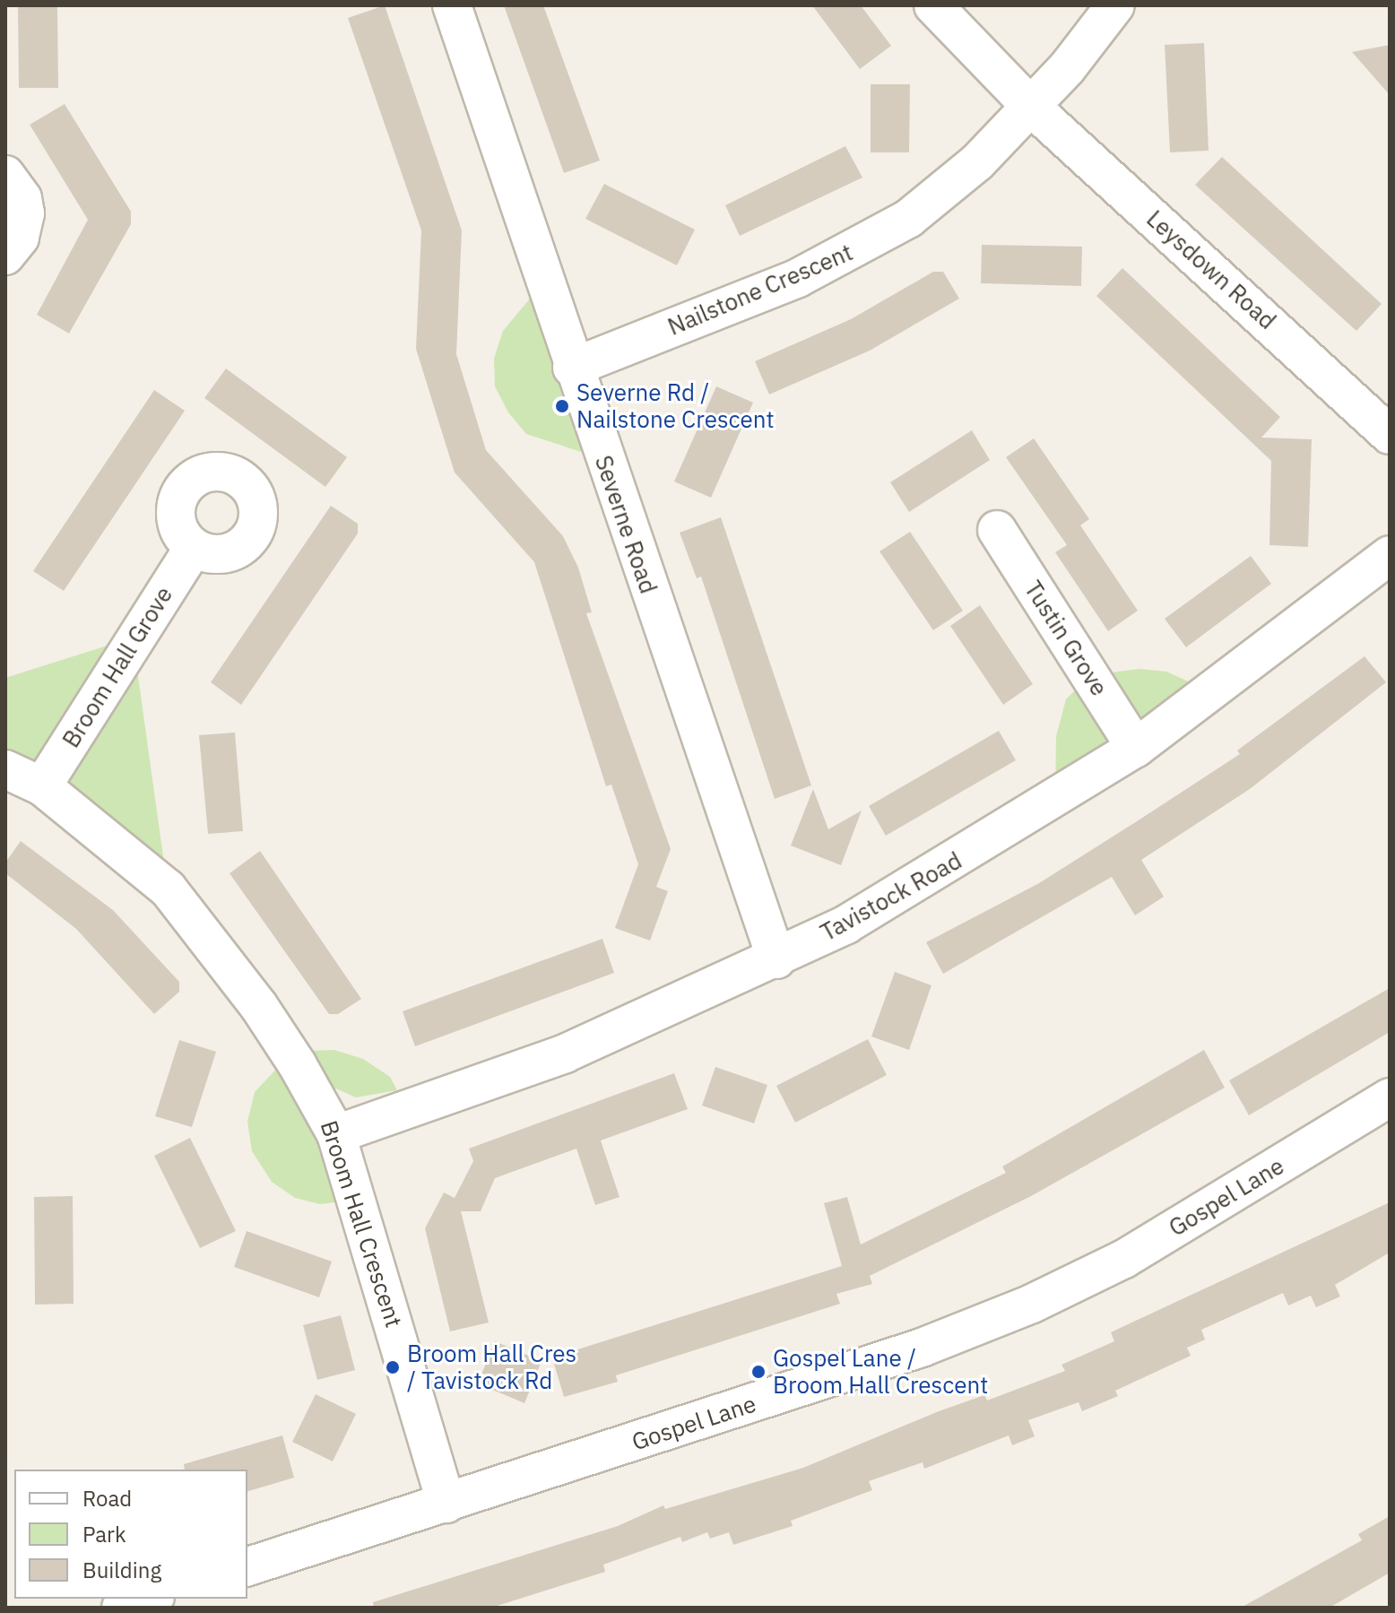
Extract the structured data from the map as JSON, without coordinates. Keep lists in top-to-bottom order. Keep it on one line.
{"streets":{"street":["Leysdown Road","Nailstone Crescent","Severne Road","Tustin Grove","Broom Hall Grove","Tavistock Road","Gospel Lane","Broom Hall Crescent"]},"crossings":[["Leysdown Road","Nailstone Crescent"],["Nailstone Crescent","Severne Road"],["Severne Road","Tavistock Road"],["Tustin Grove","Tavistock Road"],["Broom Hall Grove","Broom Hall Crescent"],["Tavistock Road","Broom Hall Crescent"],["Gospel Lane","Broom Hall Crescent"]],"places":["Severne Rd / Nailstone Crescent","Broom Hall Cres / Tavistock Rd","Gospel Lane / Broom Hall Crescent"],"legend":["Road","Park","Building"]}
